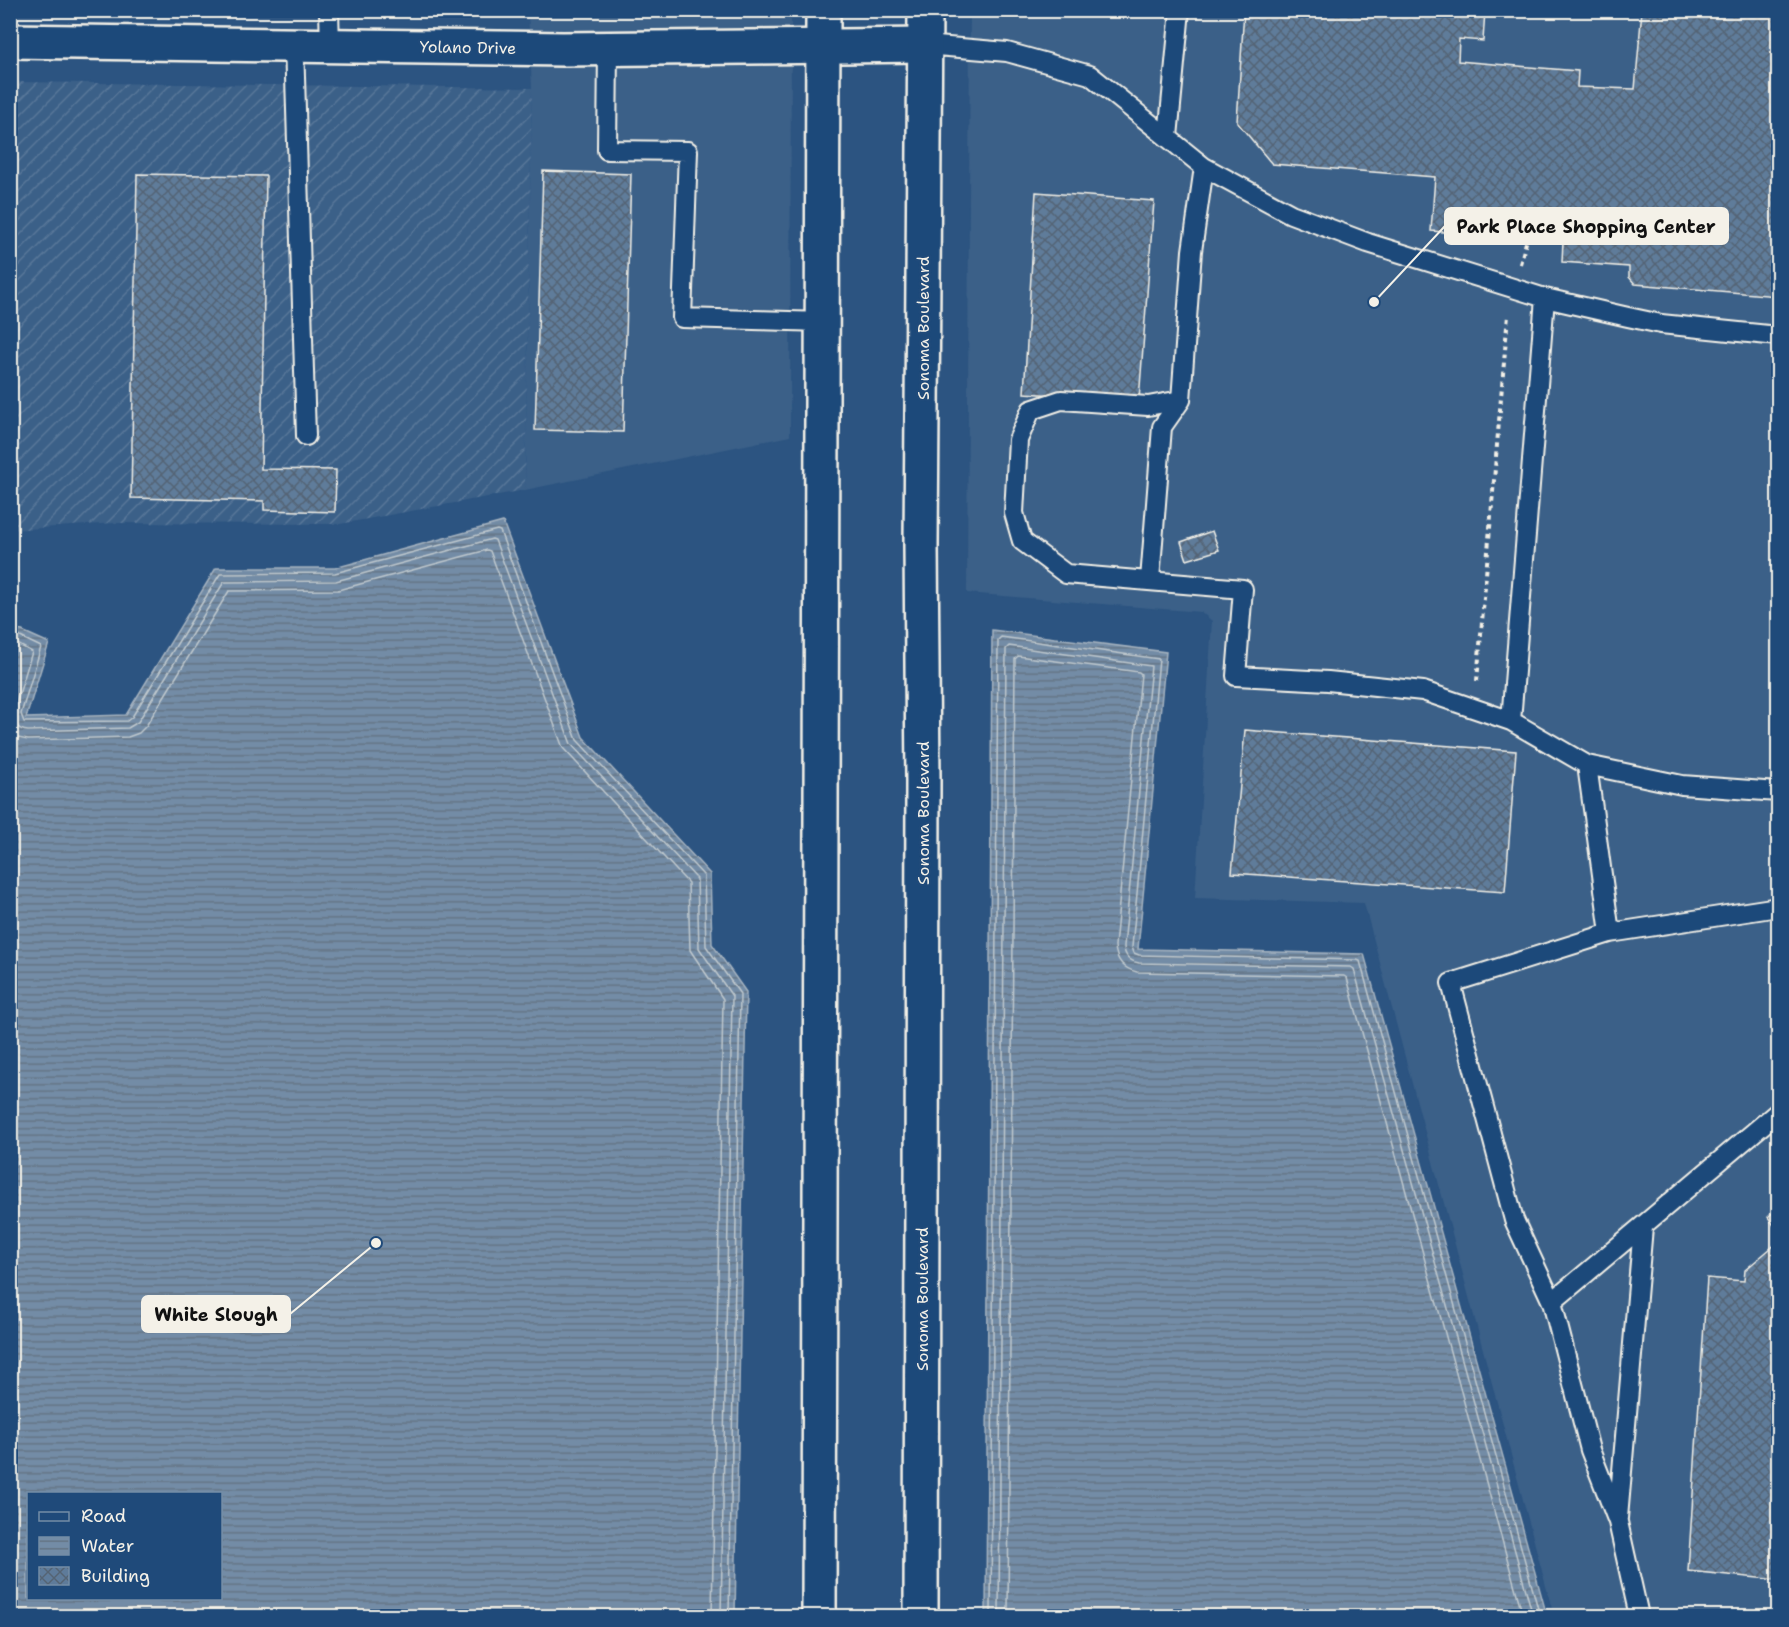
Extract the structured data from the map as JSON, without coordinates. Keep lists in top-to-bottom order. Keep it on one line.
{"streets":{"main road":["Yolano Drive","Sonoma Boulevard"]},"crossings":[["Yolano Drive","Sonoma Boulevard"]],"places":["Park Place Shopping Center","White Slough"],"legend":["Road","Water","Building"]}
